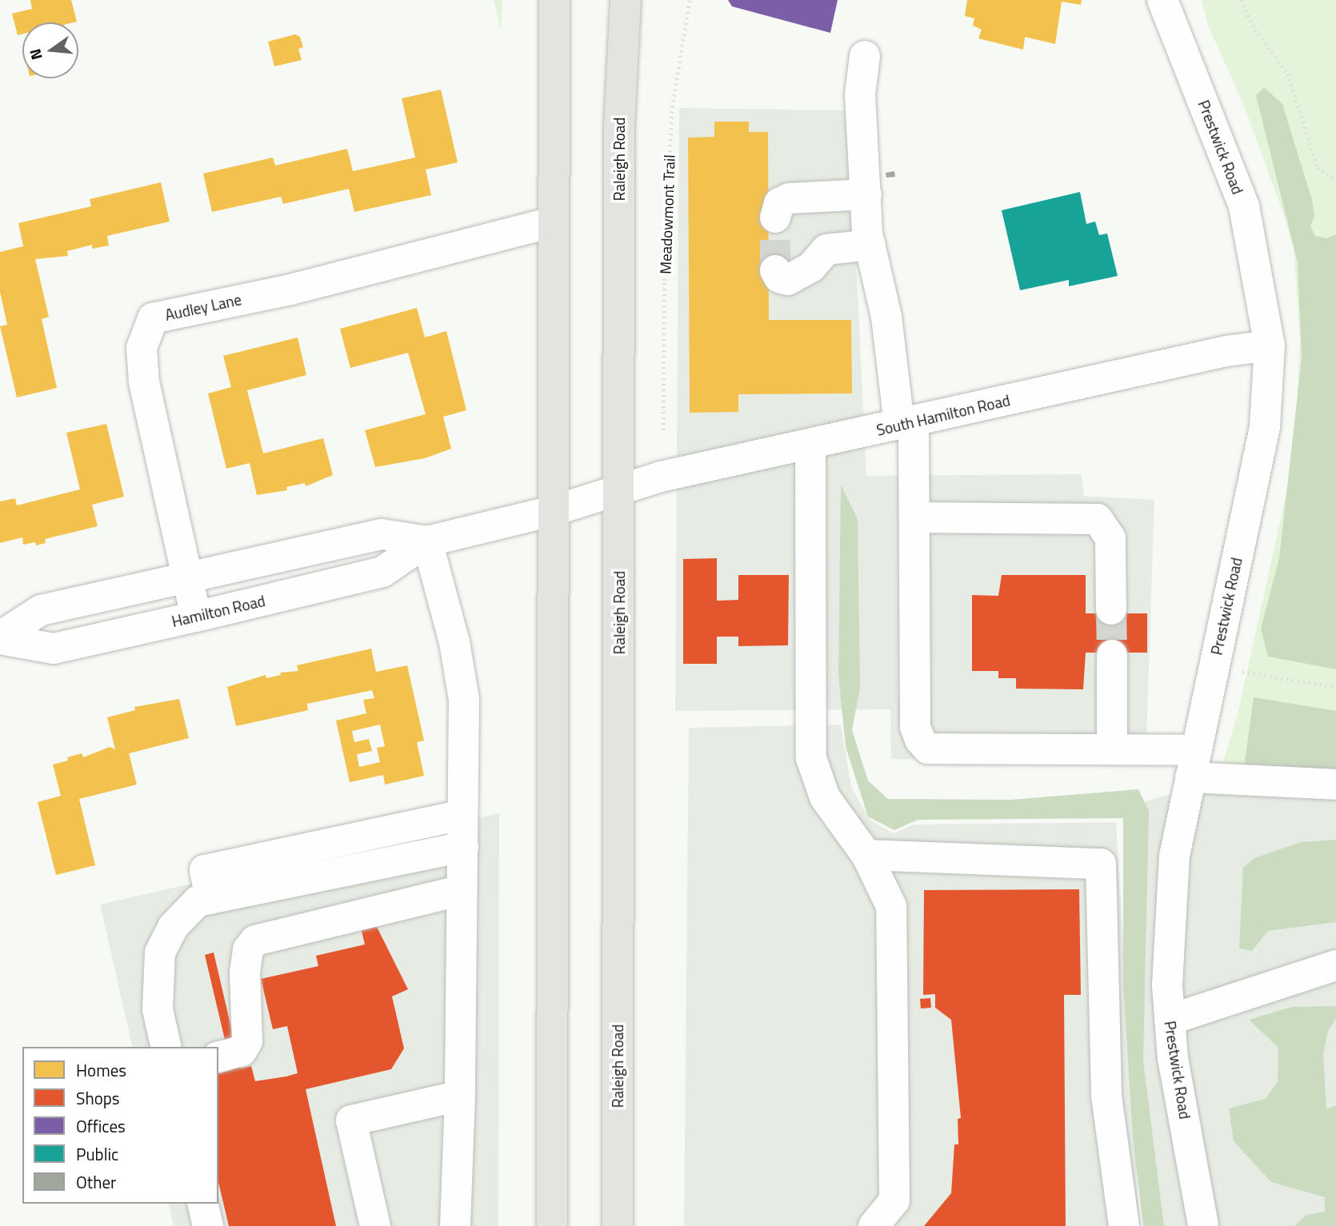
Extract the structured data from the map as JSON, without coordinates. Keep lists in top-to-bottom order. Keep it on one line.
{"streets":{"main road":["Raleigh Road"],"street":["Prestwick Road","Audley Lane","South Hamilton Road","Hamilton Road"],"path":["Meadowmont Trail"]},"crossings":[["Prestwick Road","South Hamilton Road"],["Raleigh Road","South Hamilton Road"],["Raleigh Road","Hamilton Road"],["Audley Lane","Hamilton Road"],["South Hamilton Road","Hamilton Road"]],"legend":["Homes","Shops","Offices","Public","Other"],"north":"left"}
